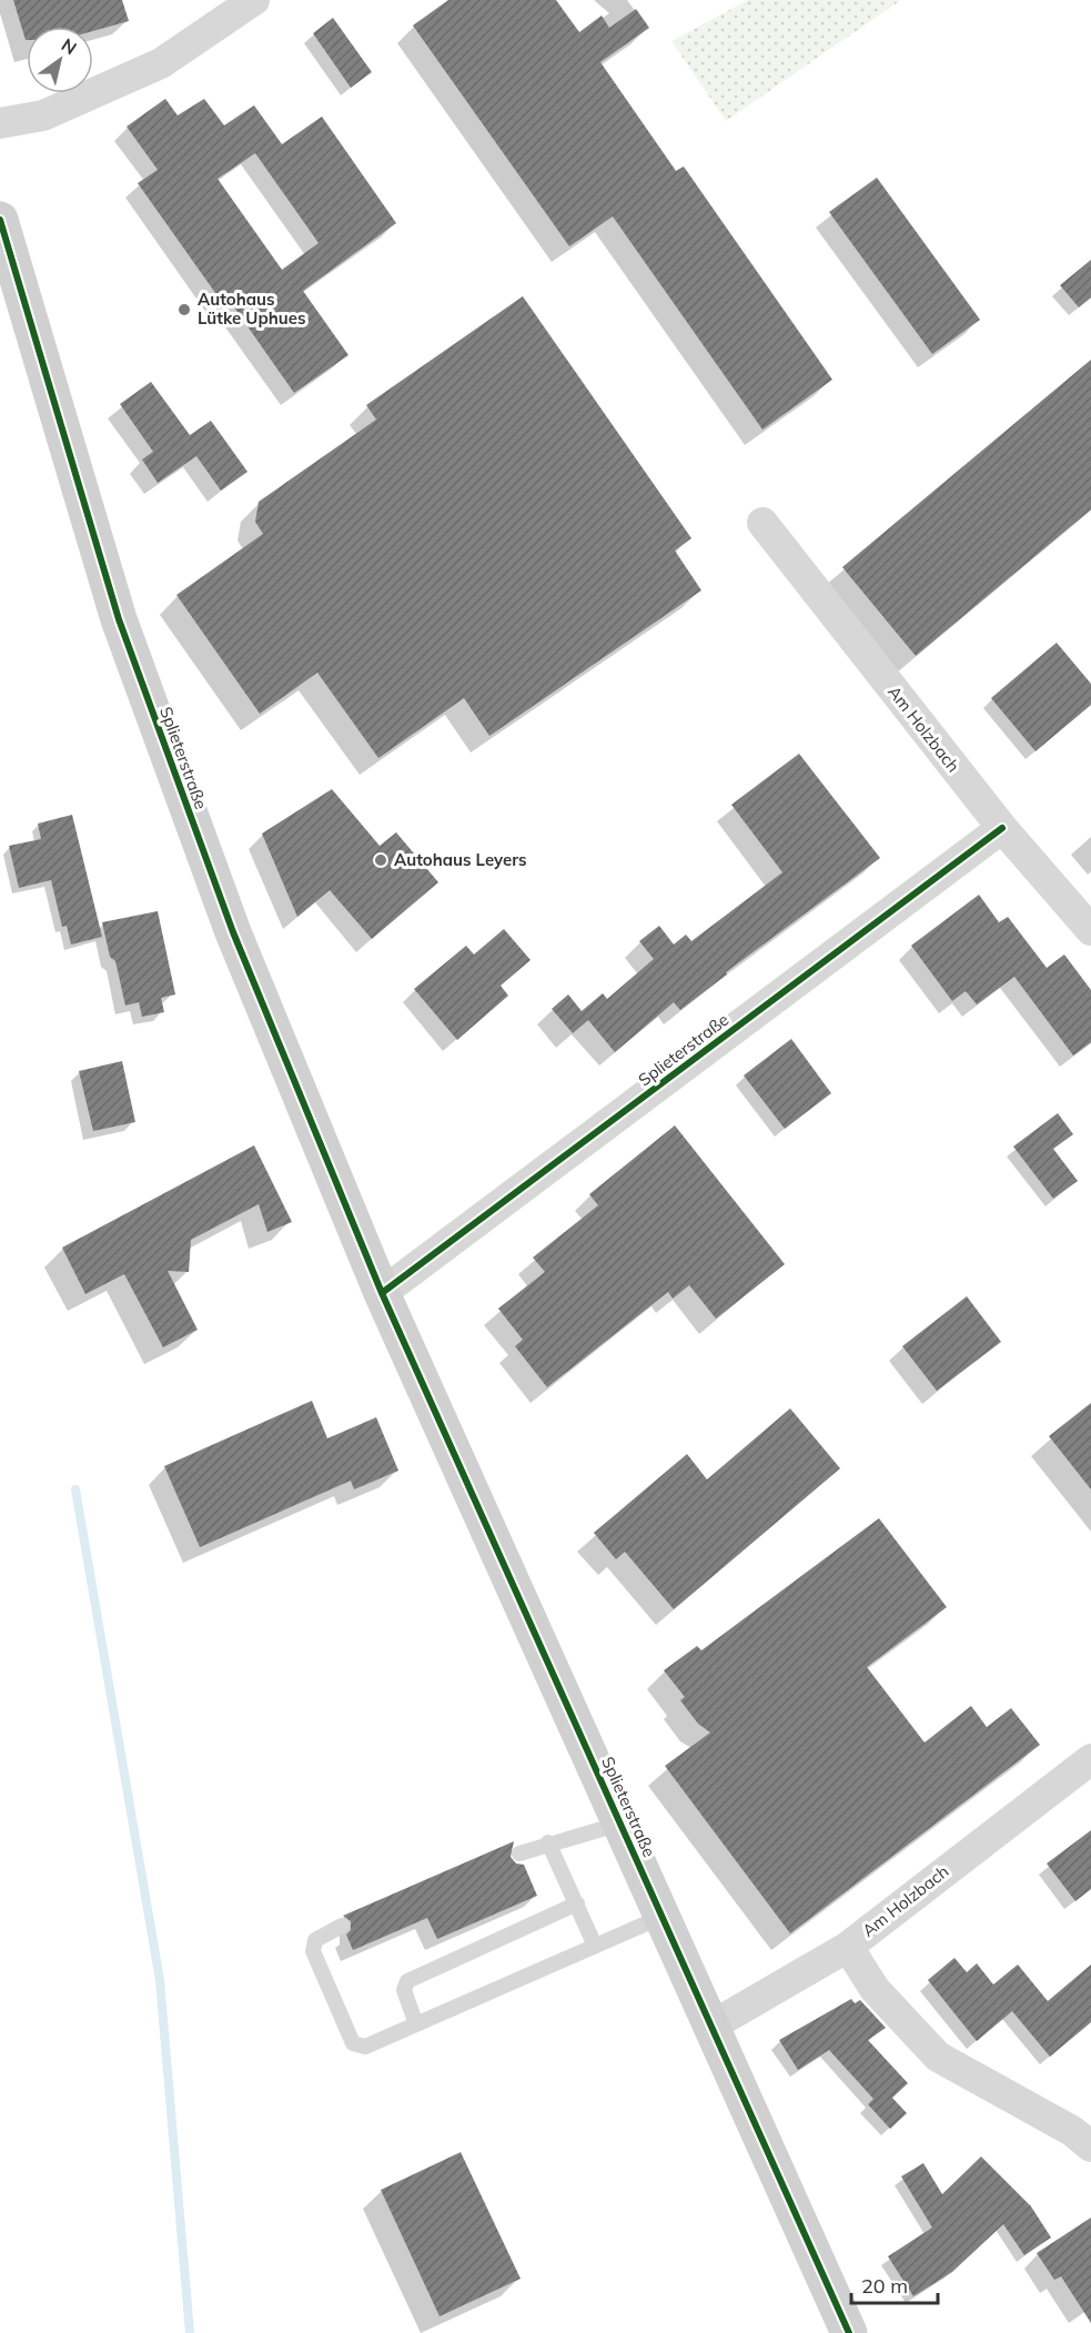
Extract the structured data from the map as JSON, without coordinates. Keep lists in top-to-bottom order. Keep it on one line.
{"streets":{"street":["Am Holzbach","Splieterstraße"]},"crossings":[["Am Holzbach","Splieterstraße"]],"places":["Autohaus Lütke Uphues","Autohaus Leyers"],"scale_bar":"20 m","north":"top right"}
